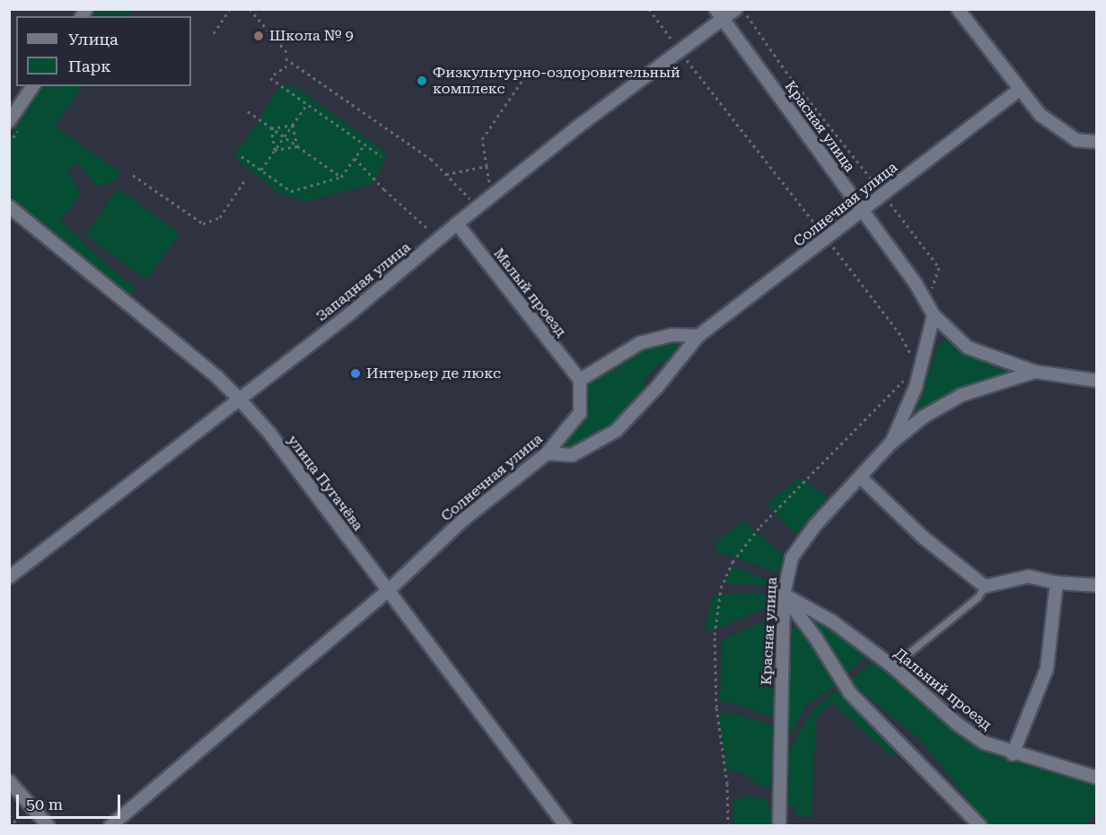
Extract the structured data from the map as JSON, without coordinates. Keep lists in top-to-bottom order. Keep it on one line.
{"streets":{"street":["Красная улица","Солнечная улица","Западная улица","Малый проезд","улица Пугачёва","Дальний проезд"]},"crossings":[["Красная улица","Солнечная улица"],["Красная улица","Западная улица"],["Красная улица","Дальний проезд"],["Солнечная улица","Малый проезд"],["Солнечная улица","улица Пугачёва"],["Западная улица","Малый проезд"],["Западная улица","улица Пугачёва"]],"places":["Школа № 9","Физкультурно-оздоровительный комплекс","Интерьер де люкс"],"legend":["Улица","Парк"],"scale_bar":"50 m"}
